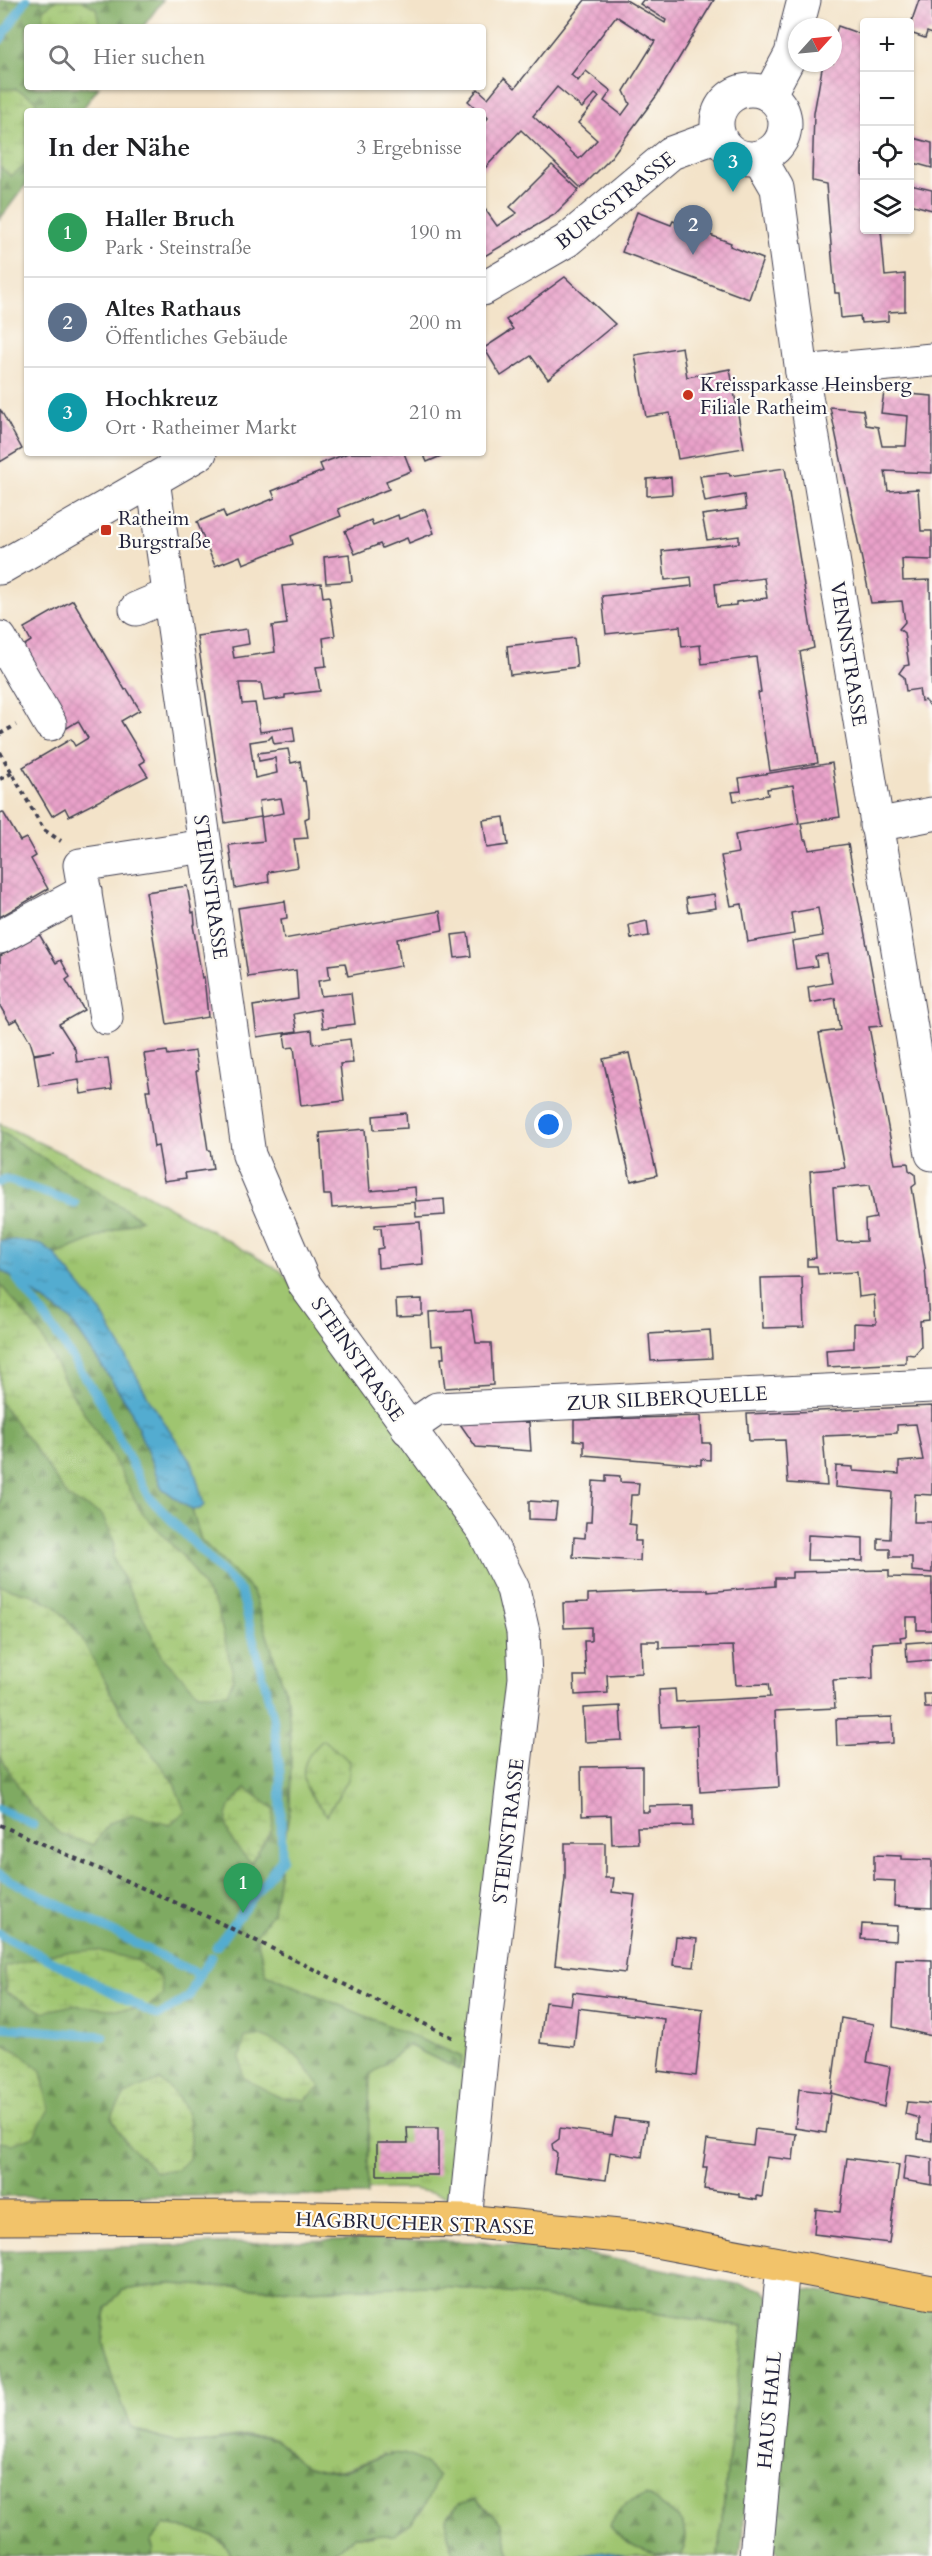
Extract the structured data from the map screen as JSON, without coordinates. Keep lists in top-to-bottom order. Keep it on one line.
{"streets":{"main road":["HAGBRUCHER STRASSE"],"street":["BURGSTRASSE","VENNSTRASSE","STEINSTRASSE","ZUR SILBERQUELLE","HAUS HALL"]},"crossings":[["BURGSTRASSE","VENNSTRASSE"],["STEINSTRASSE","ZUR SILBERQUELLE"],["STEINSTRASSE","HAGBRUCHER STRASSE"],["HAGBRUCHER STRASSE","HAUS HALL"]],"places":{"other":["Kreissparkasse Heinsberg Filiale Ratheim"],"transit":["Ratheim Burgstraße"]},"north":"top right","page":{"map_buttons":["+","−"],"search":"Hier suchen","heading":["In der Nähe","3 Ergebnisse"],"pins":["3","2","1"],"list":[{"mark":"1","name":"Haller Bruch","note":"Park · Steinstraße","value":"190 m"},{"mark":"2","name":"Altes Rathaus","note":"Öffentliches Gebäude","value":"200 m"},{"mark":"3","name":"Hochkreuz","note":"Ort · Ratheimer Markt","value":"210 m"}]}}
